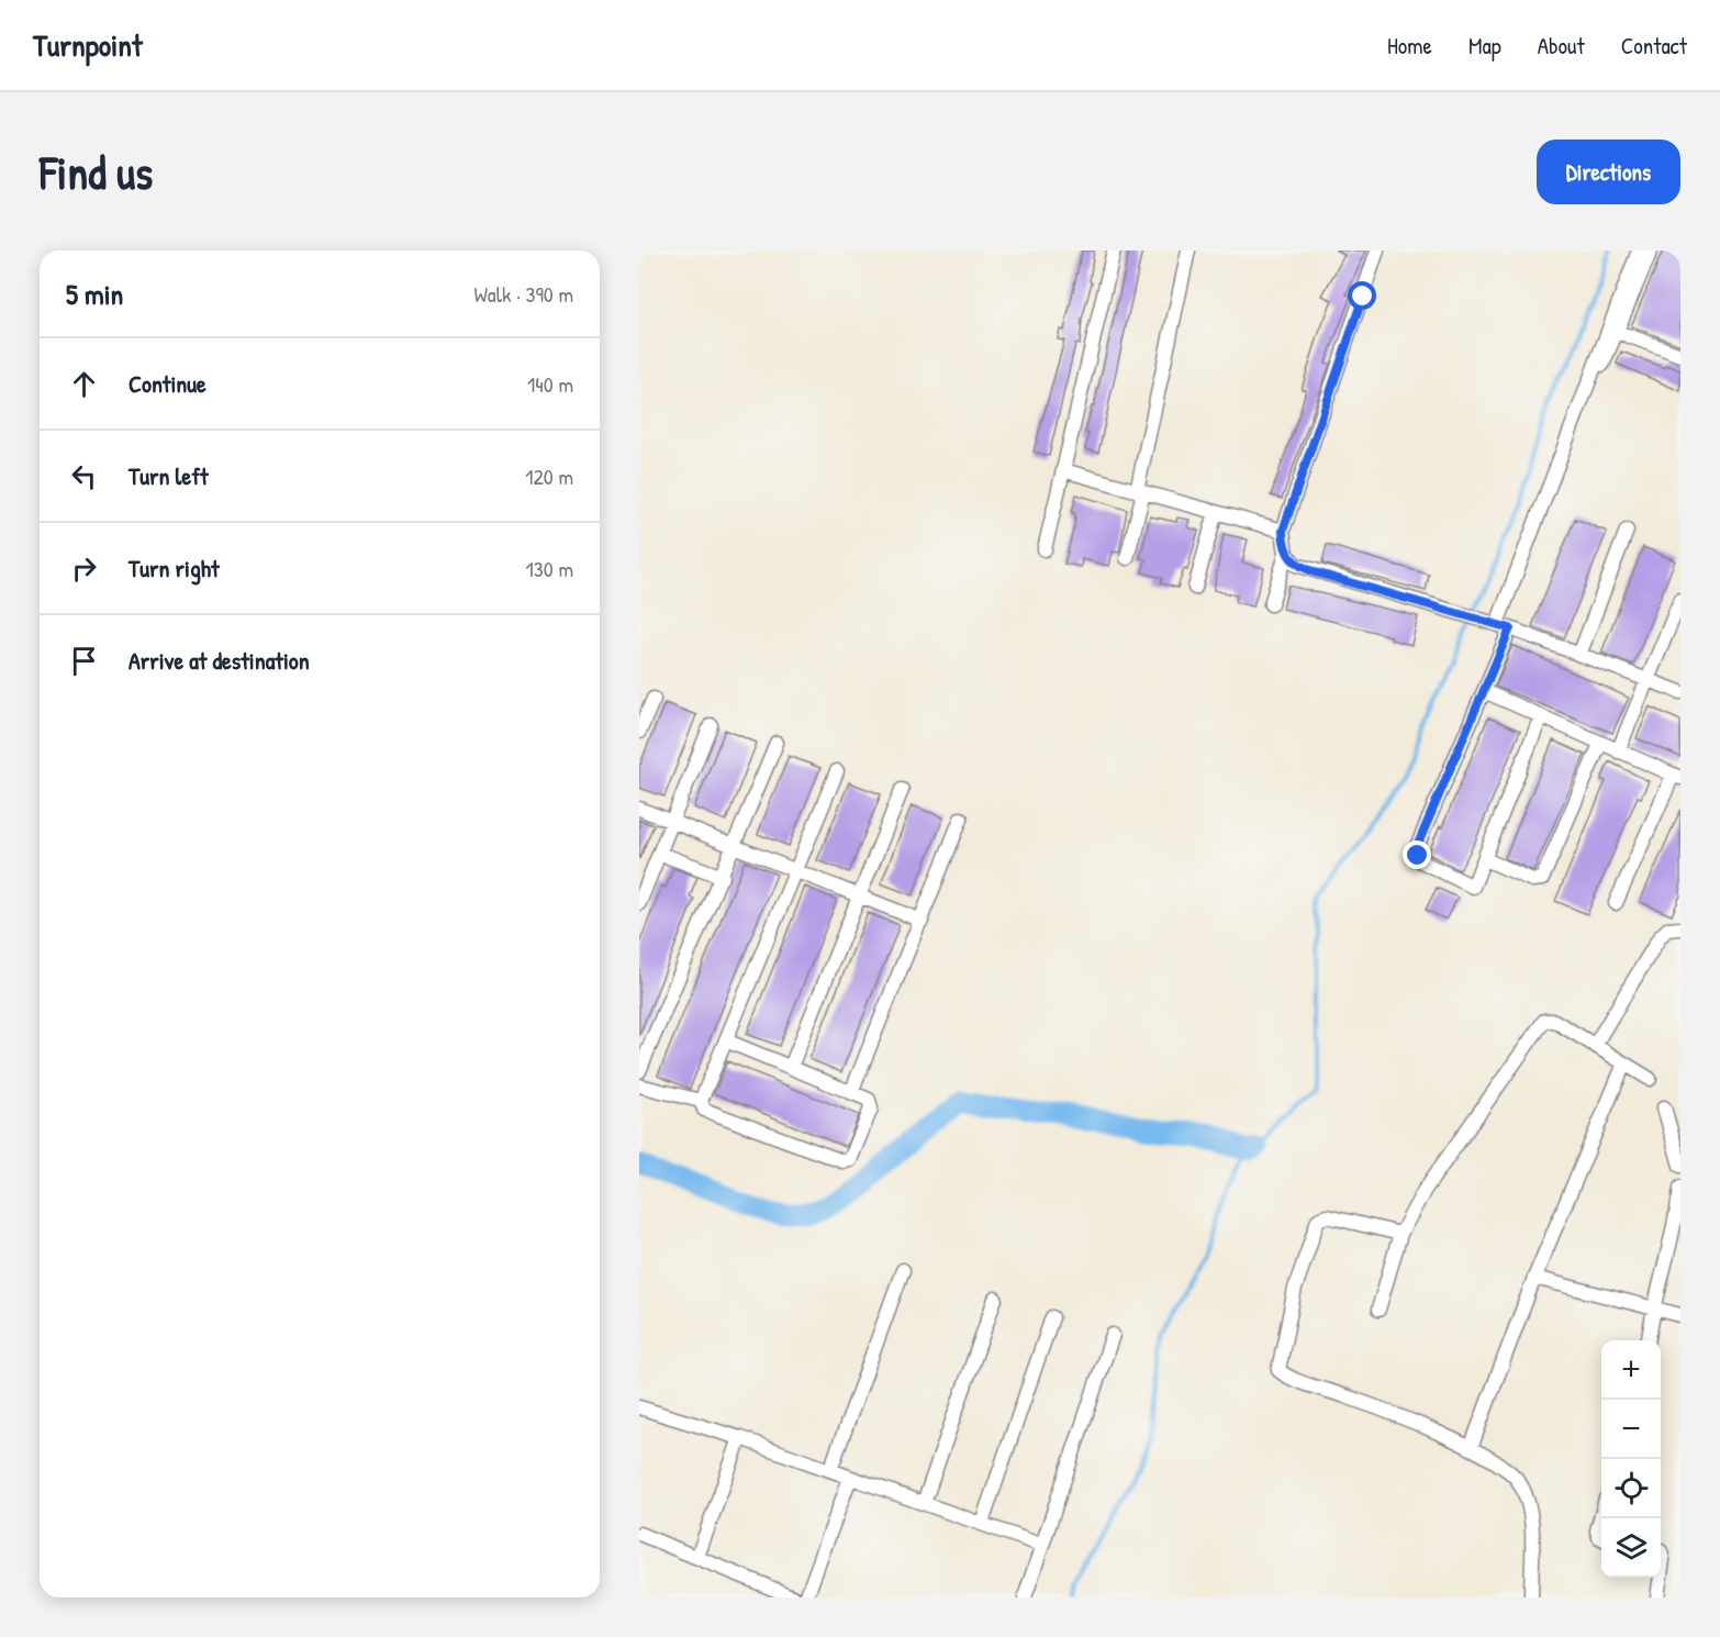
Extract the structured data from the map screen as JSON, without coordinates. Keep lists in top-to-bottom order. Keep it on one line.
{"page":{"header":"Turnpoint","nav":["Home","Map","About","Contact"],"buttons":"Directions","title":"Find us","heading":["5 min","Walk · 390 m"],"list":[["Continue","140 m"],["Turn left","120 m"],["Turn right","130 m"],"Arrive at destination"],"map_buttons":["+","−"]}}
